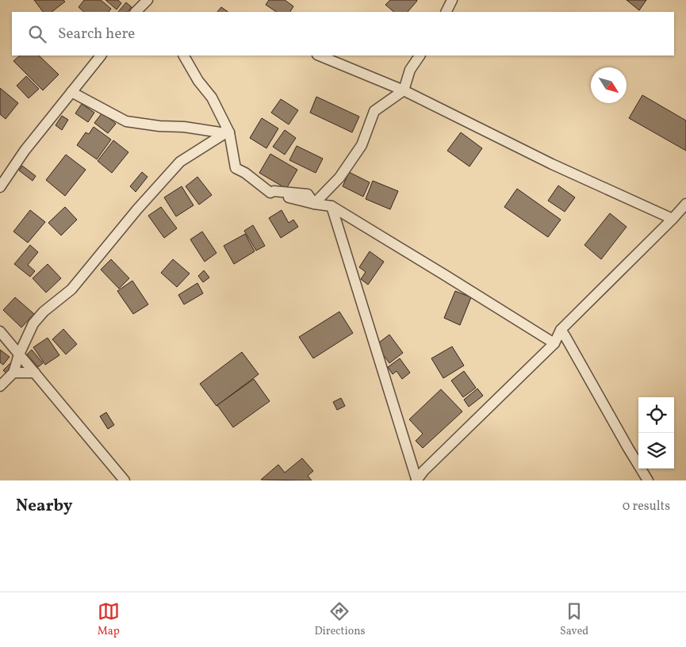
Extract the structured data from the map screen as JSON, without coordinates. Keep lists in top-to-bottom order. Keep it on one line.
{"north":"bottom right","page":{"search":"Search here","heading":["Nearby","0 results"],"nav":["Map","Directions","Saved"]}}
